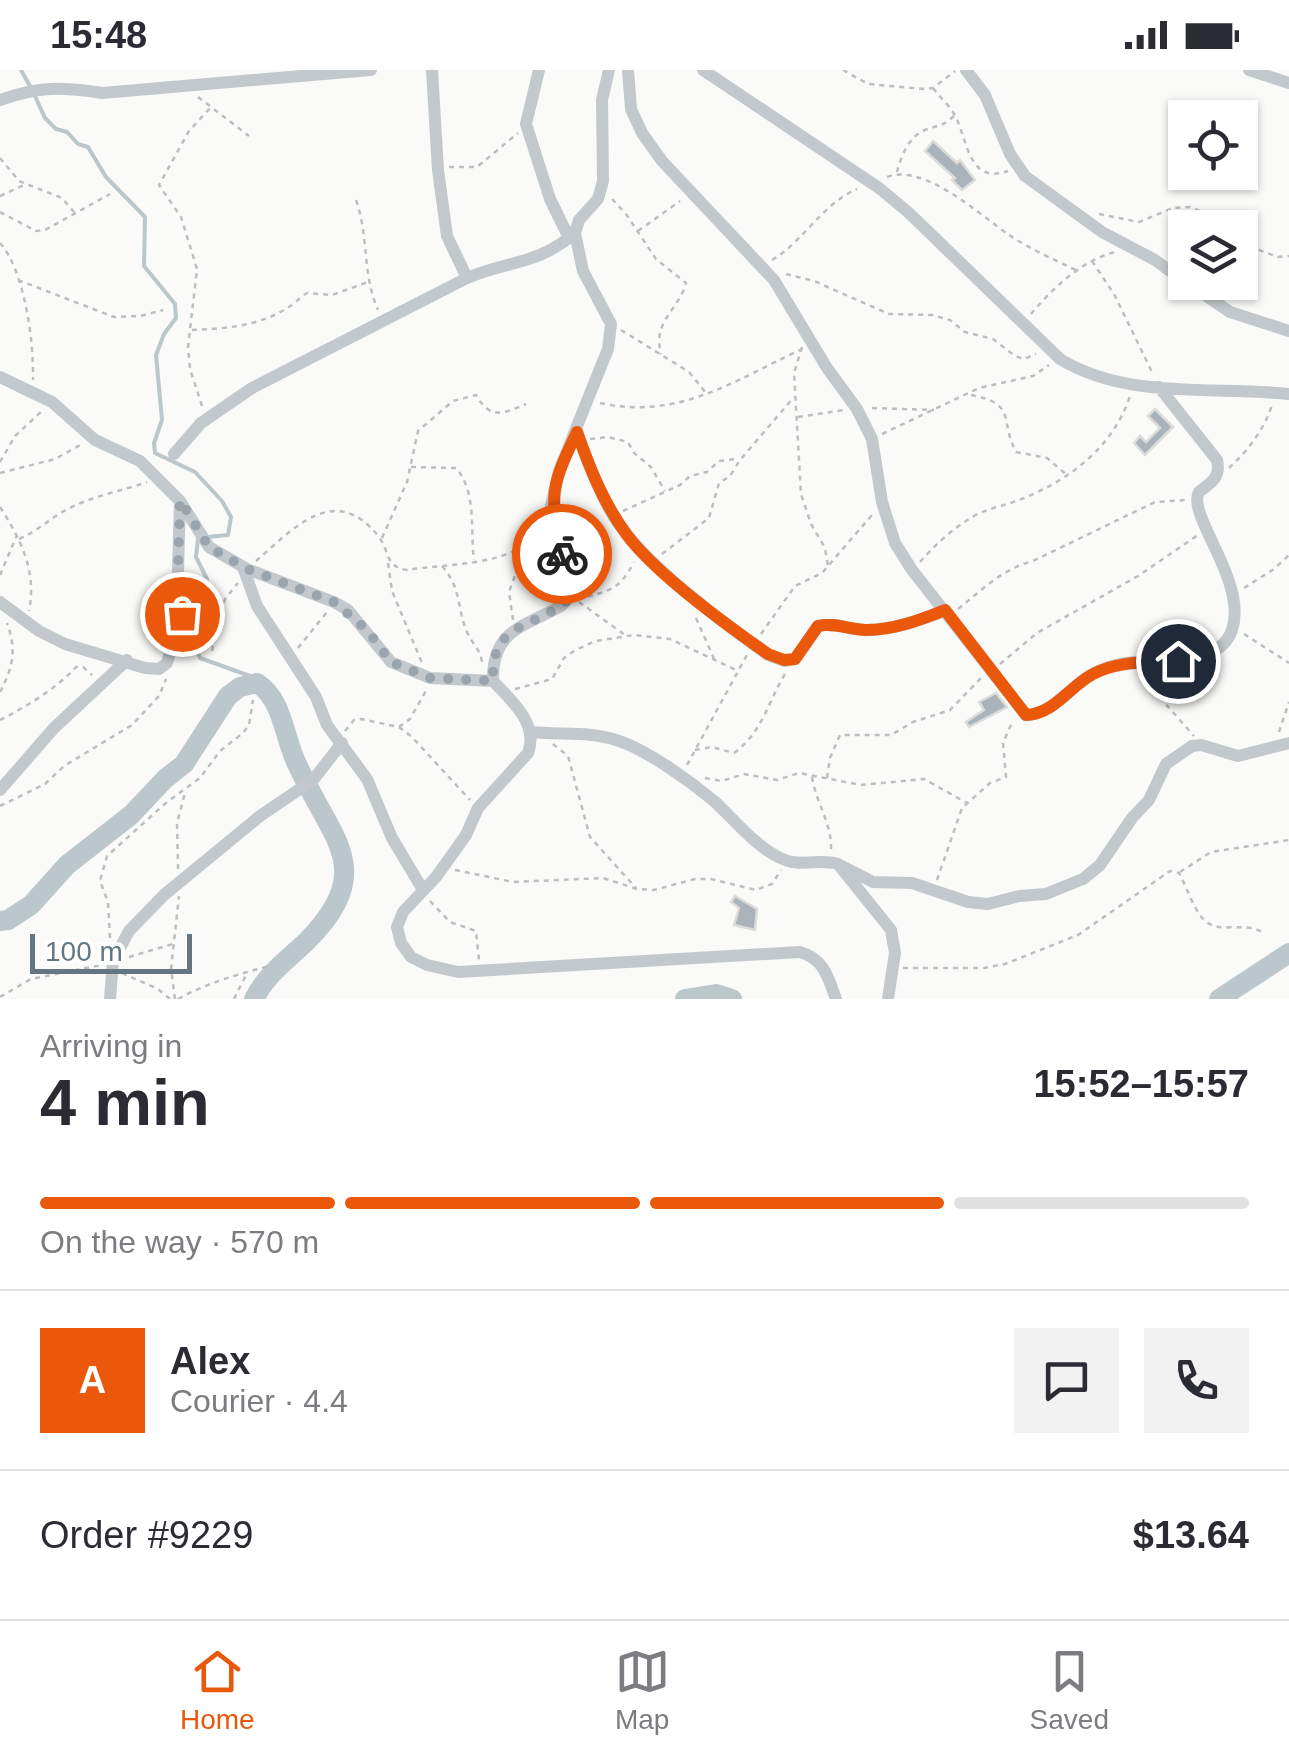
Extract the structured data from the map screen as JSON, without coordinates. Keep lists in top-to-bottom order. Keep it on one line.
{"scale_bar":"100 m","page":{"status":"15:48","scale":"100 m","heading":["4 min","Arriving in","15:52–15:57"],"panel":["Alex","Courier · 4.4","Order #9229","$13.64"],"bar":"On the way · 570 m","round":"A","tabs":["Home","Map","Saved"]}}
